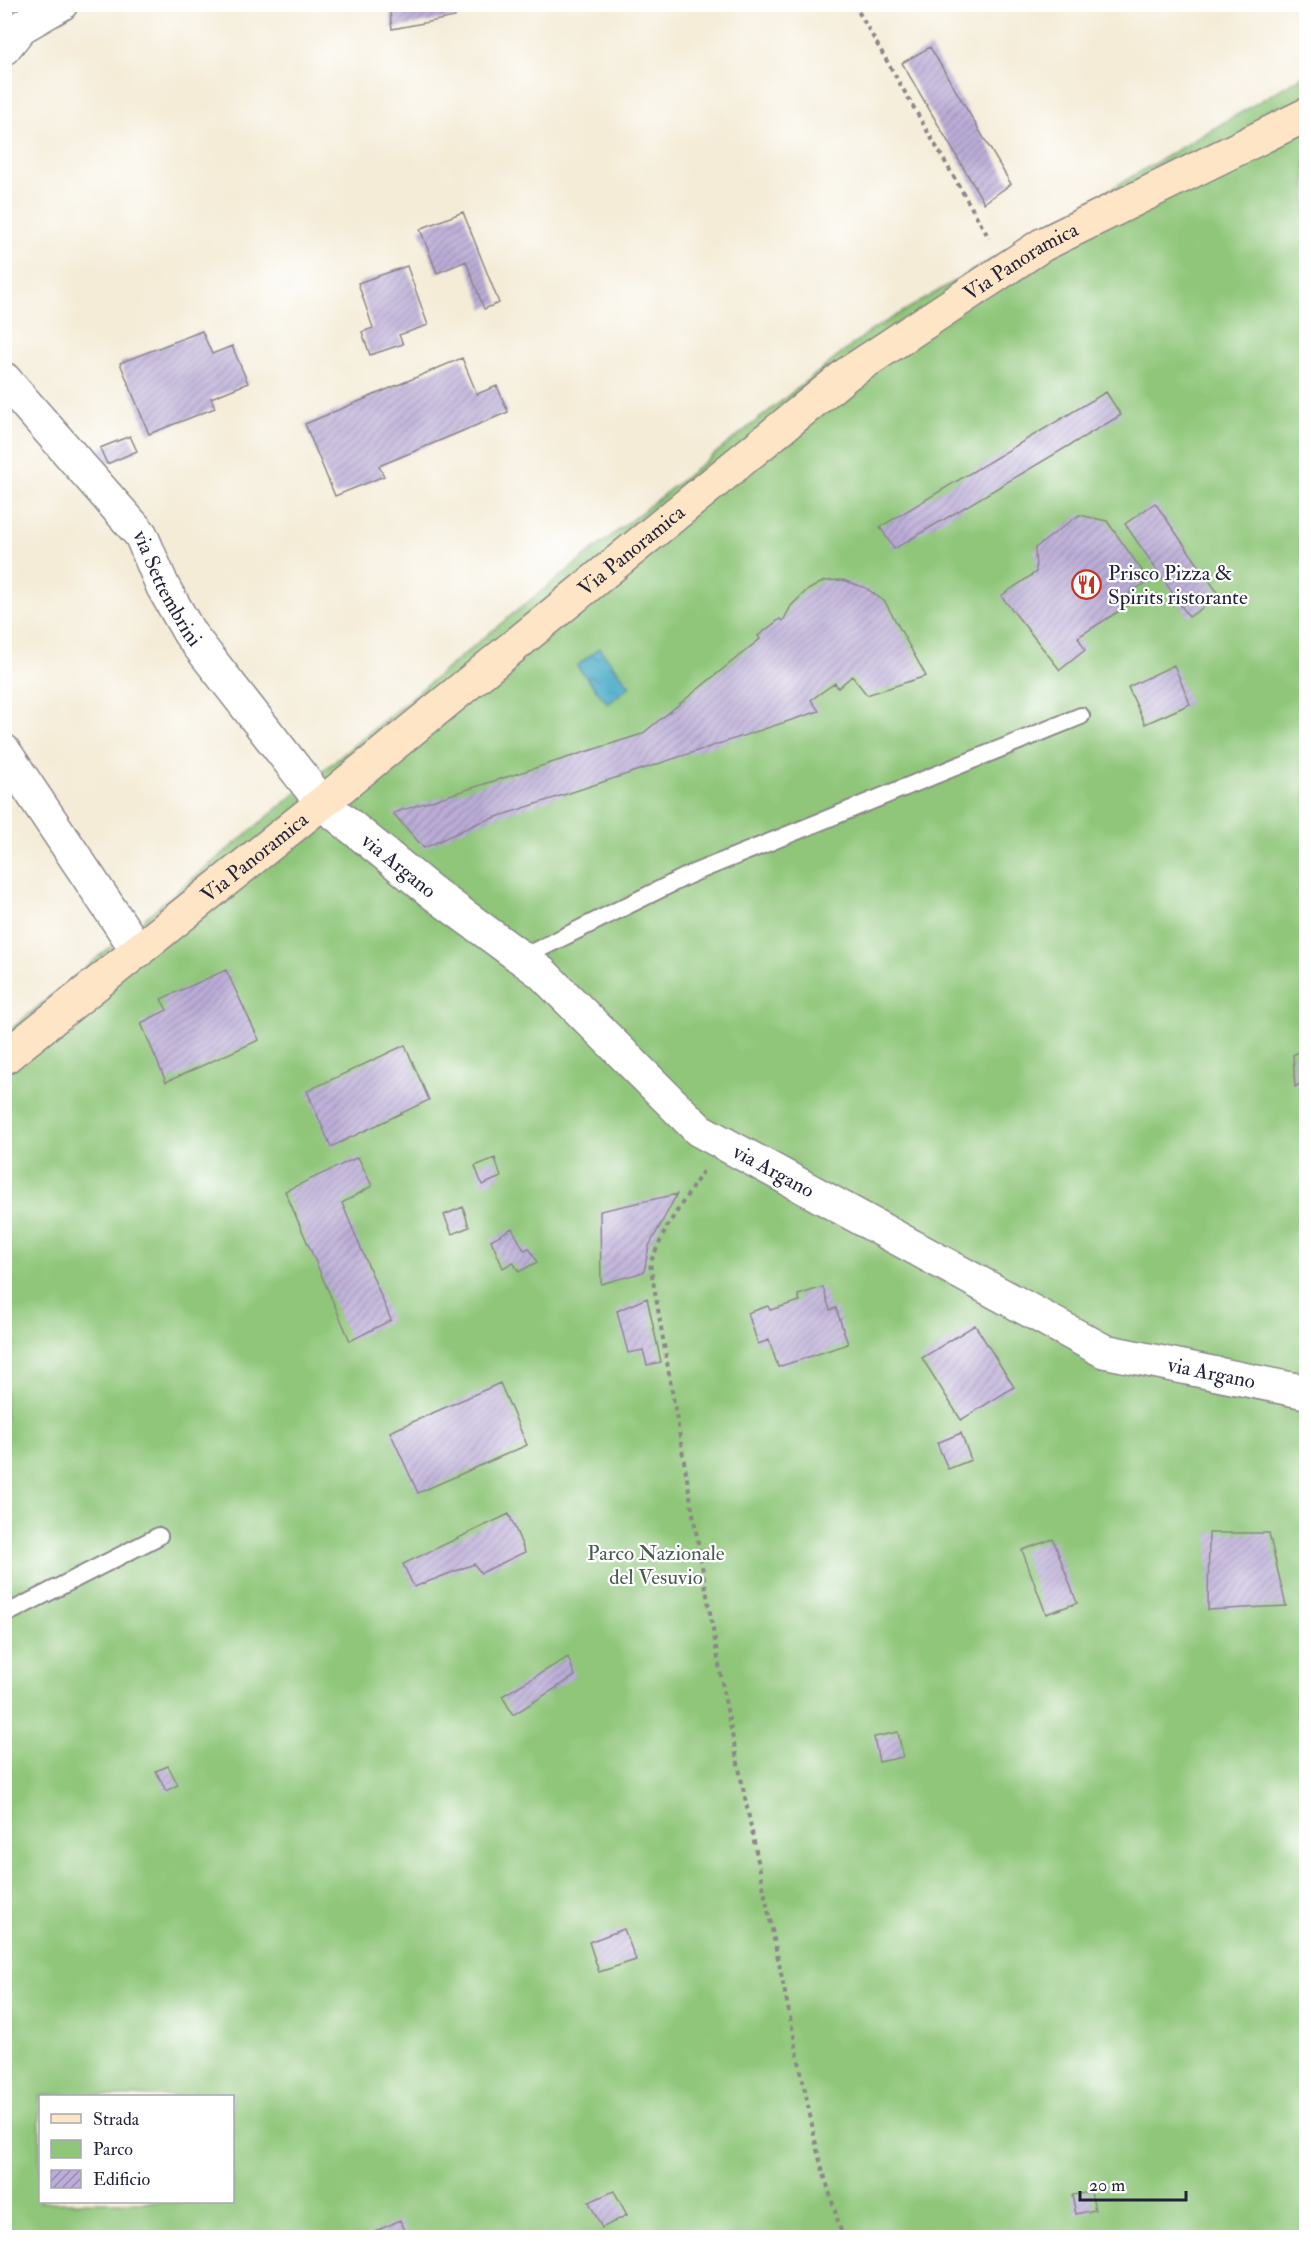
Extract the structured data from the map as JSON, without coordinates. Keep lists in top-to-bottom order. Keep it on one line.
{"streets":{"street":["Via Panoramica","via Settembrini","via Argano"]},"crossings":[["Via Panoramica","via Settembrini"],["Via Panoramica","via Argano"],["via Settembrini","via Argano"]],"parks":["Parco Nazionale del Vesuvio"],"places":{"restaurant":["Prisco Pizza & Spirits ristorante"]},"legend":["Strada","Parco","Edificio"],"scale_bar":"20 m"}
